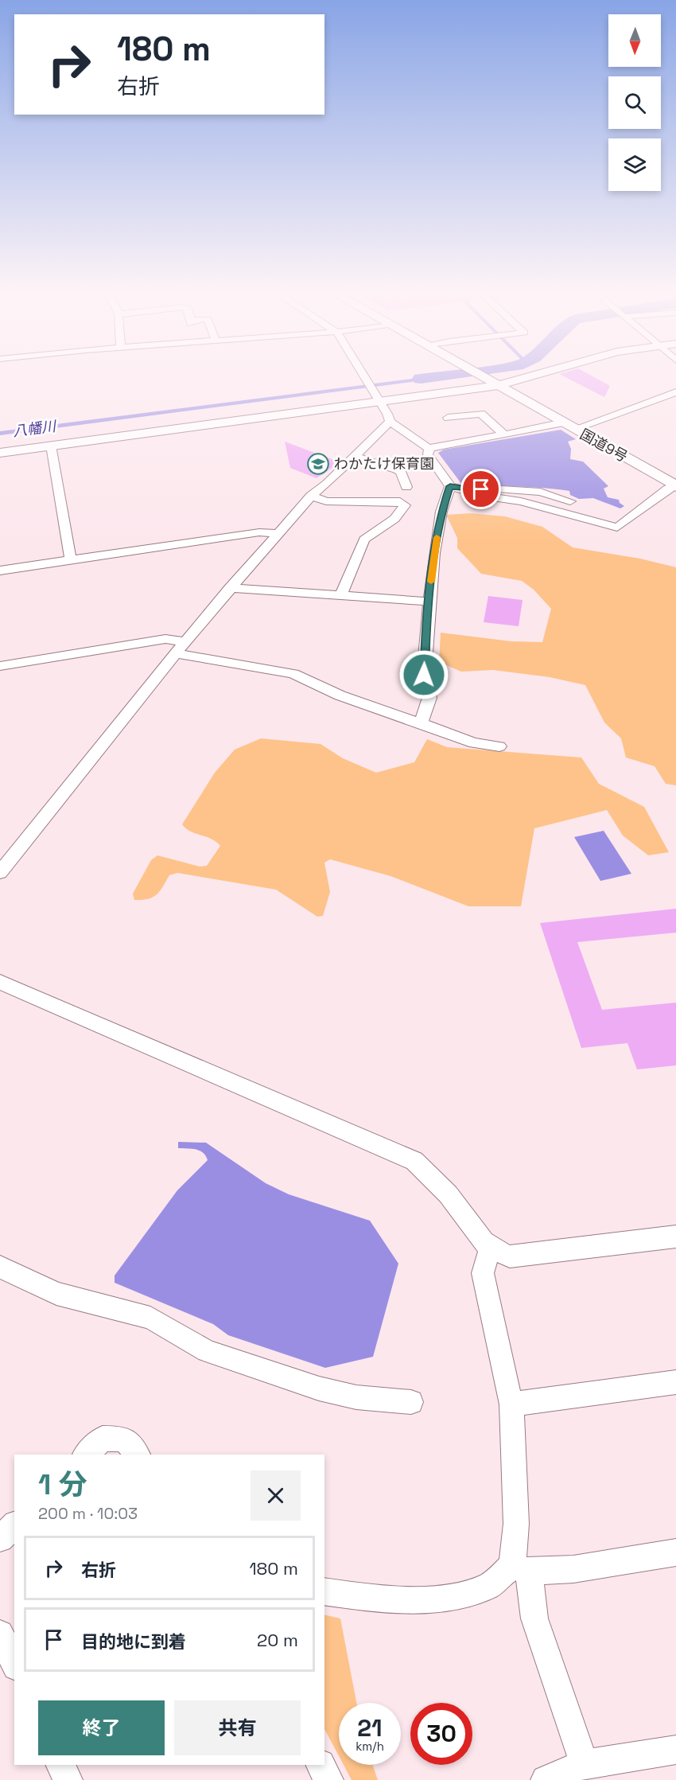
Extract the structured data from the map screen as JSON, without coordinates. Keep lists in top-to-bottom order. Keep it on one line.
{"streets":{"highway":["国道9号"]},"water":["八幡川"],"places":{"school or university":["わかたけ保育園"]},"north":"bottom","page":{"turn":["180 m","右折"],"heading":["1 分","200 m · 10:03"],"list":[{"name":"右折","value":"180 m"},{"name":"目的地に到着","value":"20 m"}],"buttons":["終了","共有"],"speed":"21 km/h","limit":"30"}}
